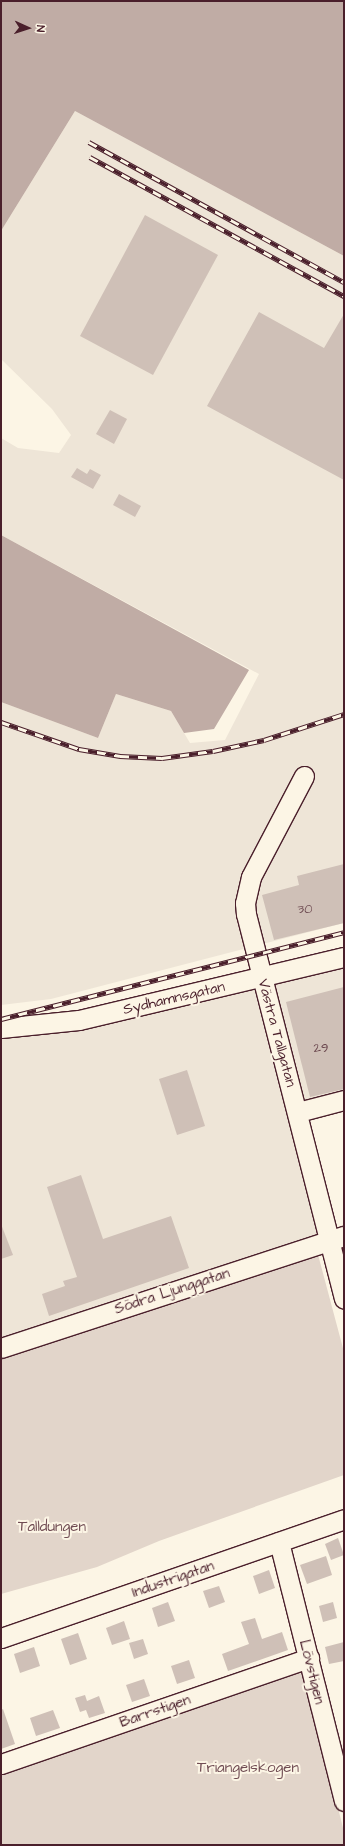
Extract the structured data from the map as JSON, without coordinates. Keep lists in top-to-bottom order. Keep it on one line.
{"streets":{"street":["Sydhamnsgatan","Västra Tallgatan","Södra Ljunggatan","Industrigatan","Lövstigen","Barrstigen"]},"crossings":[["Sydhamnsgatan","Västra Tallgatan"],["Västra Tallgatan","Södra Ljunggatan"],["Industrigatan","Lövstigen"],["Lövstigen","Barrstigen"]],"parks":["Talldungen","Triangelskogen"],"house_numbers":["30","29"],"north":"right"}
